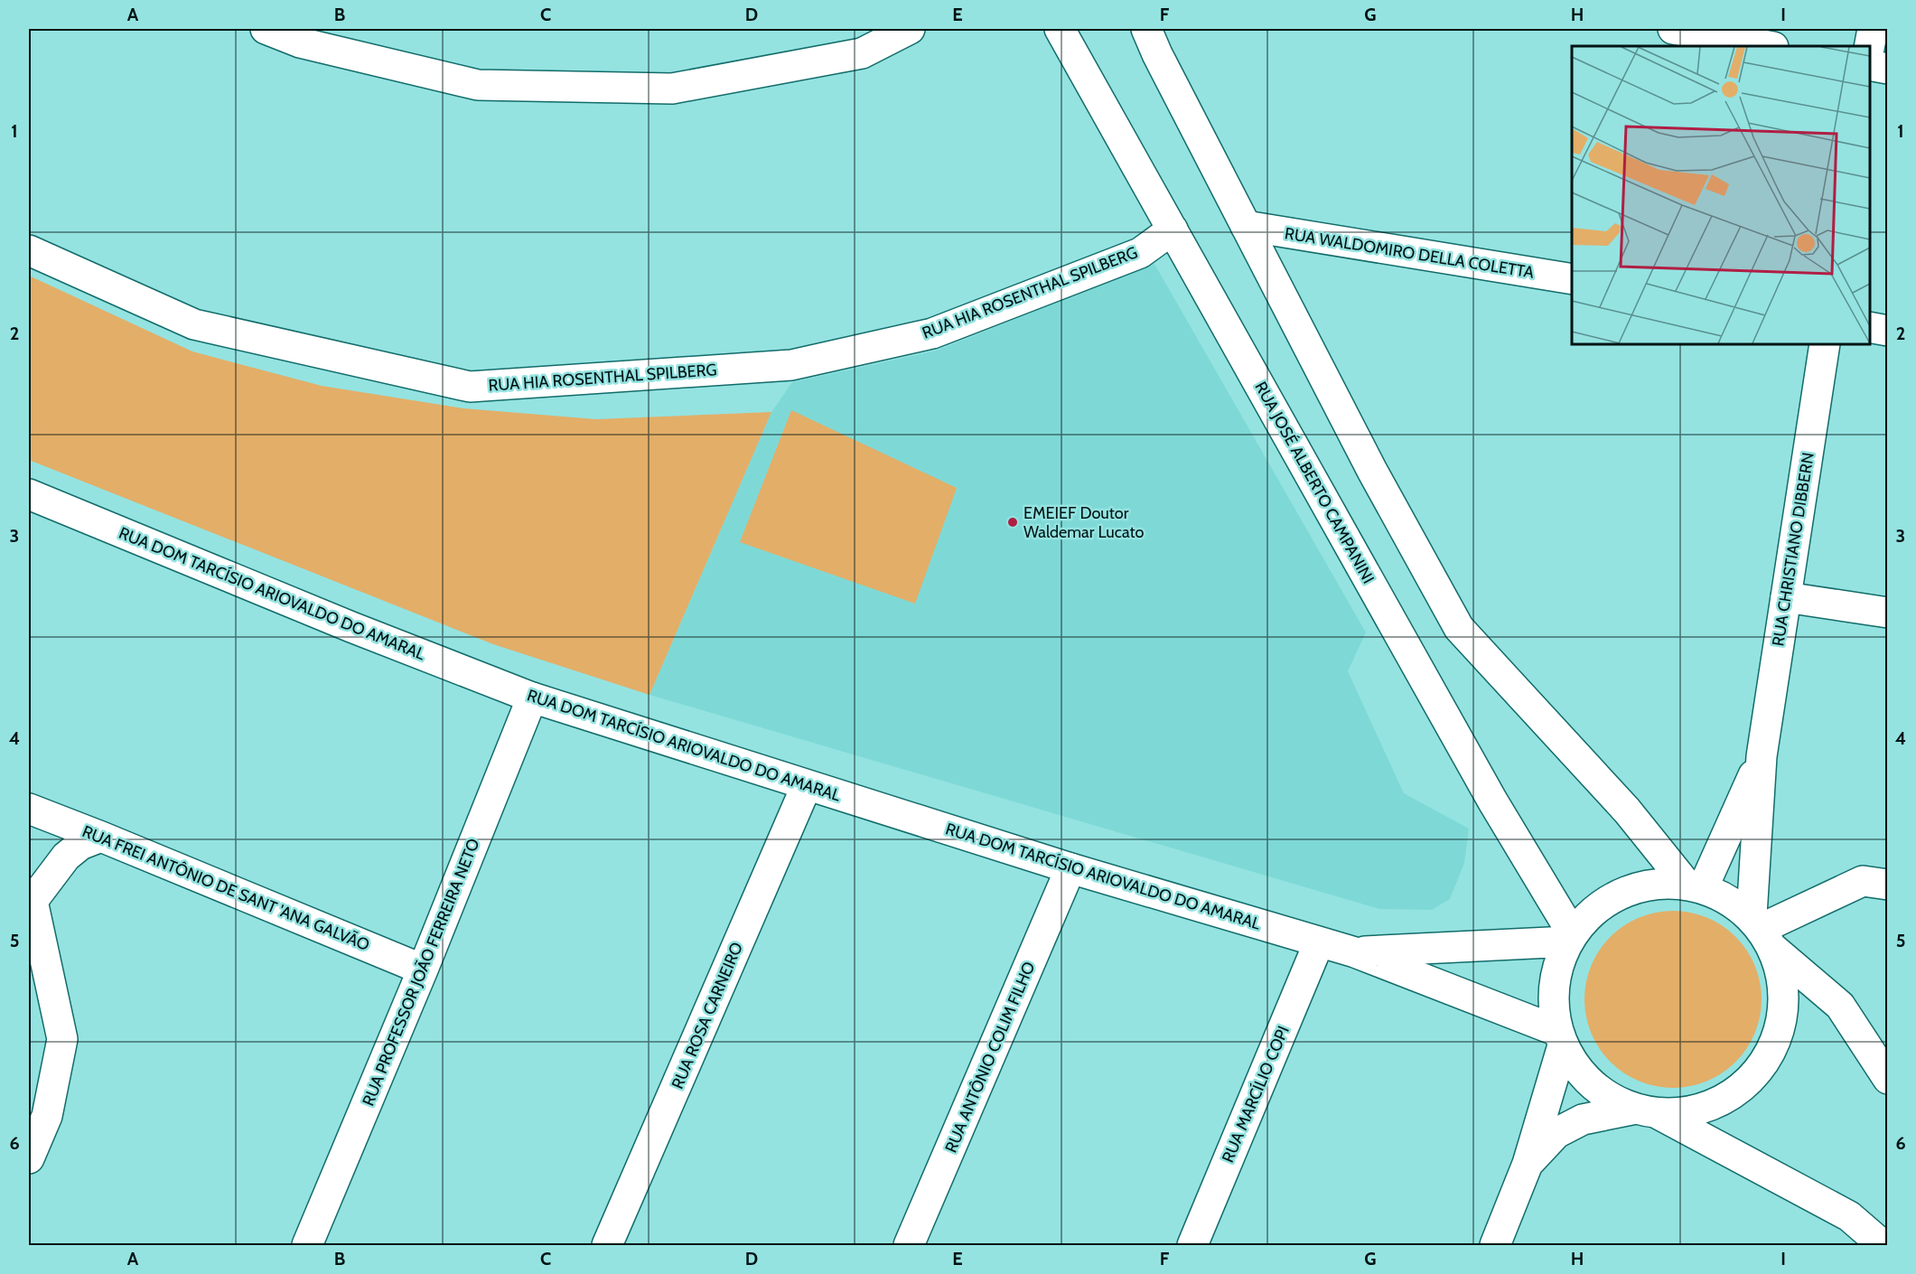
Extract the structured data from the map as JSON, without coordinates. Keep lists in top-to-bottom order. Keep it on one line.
{"streets":{"street":["RUA WALDOMIRO DELLA COLETTA","RUA HIA ROSENTHAL SPILBERG","RUA JOSÉ ALBERTO CAMPANINI","RUA CHRISTIANO DIBBERN","RUA DOM TARCÍSIO ARIOVALDO DO AMARAL","RUA FREI ANTÔNIO DE SANT 'ANA GALVÃO","RUA PROFESSOR JOÃO FERREIRA NETO","RUA ROSA CARNEIRO","RUA ANTÔNIO COLIM FILHO","RUA MARCÍLIO COPI"]},"crossings":[["RUA HIA ROSENTHAL SPILBERG","RUA JOSÉ ALBERTO CAMPANINI"],["RUA JOSÉ ALBERTO CAMPANINI","RUA DOM TARCÍSIO ARIOVALDO DO AMARAL"],["RUA DOM TARCÍSIO ARIOVALDO DO AMARAL","RUA PROFESSOR JOÃO FERREIRA NETO"],["RUA DOM TARCÍSIO ARIOVALDO DO AMARAL","RUA ROSA CARNEIRO"],["RUA DOM TARCÍSIO ARIOVALDO DO AMARAL","RUA ANTÔNIO COLIM FILHO"],["RUA DOM TARCÍSIO ARIOVALDO DO AMARAL","RUA MARCÍLIO COPI"],["RUA FREI ANTÔNIO DE SANT 'ANA GALVÃO","RUA PROFESSOR JOÃO FERREIRA NETO"]],"places":["EMEIEF Doutor Waldemar Lucato"],"grid":{"columns":["A","B","C","D","E","F","G","H","I"],"rows":["1","2","3","4","5","6"]}}
